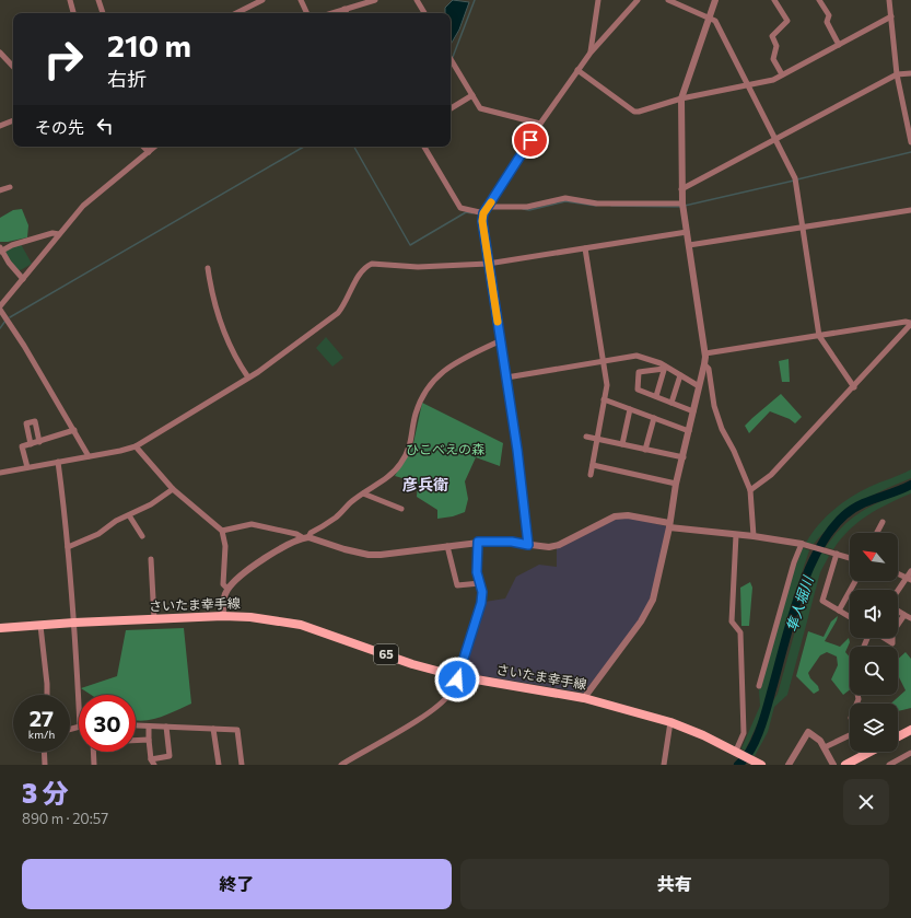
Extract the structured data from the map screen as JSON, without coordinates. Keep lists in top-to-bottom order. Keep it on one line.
{"streets":{"main road":["さいたま幸手線","65"]},"districts":["彦兵衛"],"water":["隼人堀川"],"parks":["ひこべえの森"],"north":"top left","page":{"turn":["210 m","右折"],"then":"その先","speed":"27 km/h","limit":"30","heading":["3 分","890 m · 20:57"],"buttons":["終了","共有"]}}
